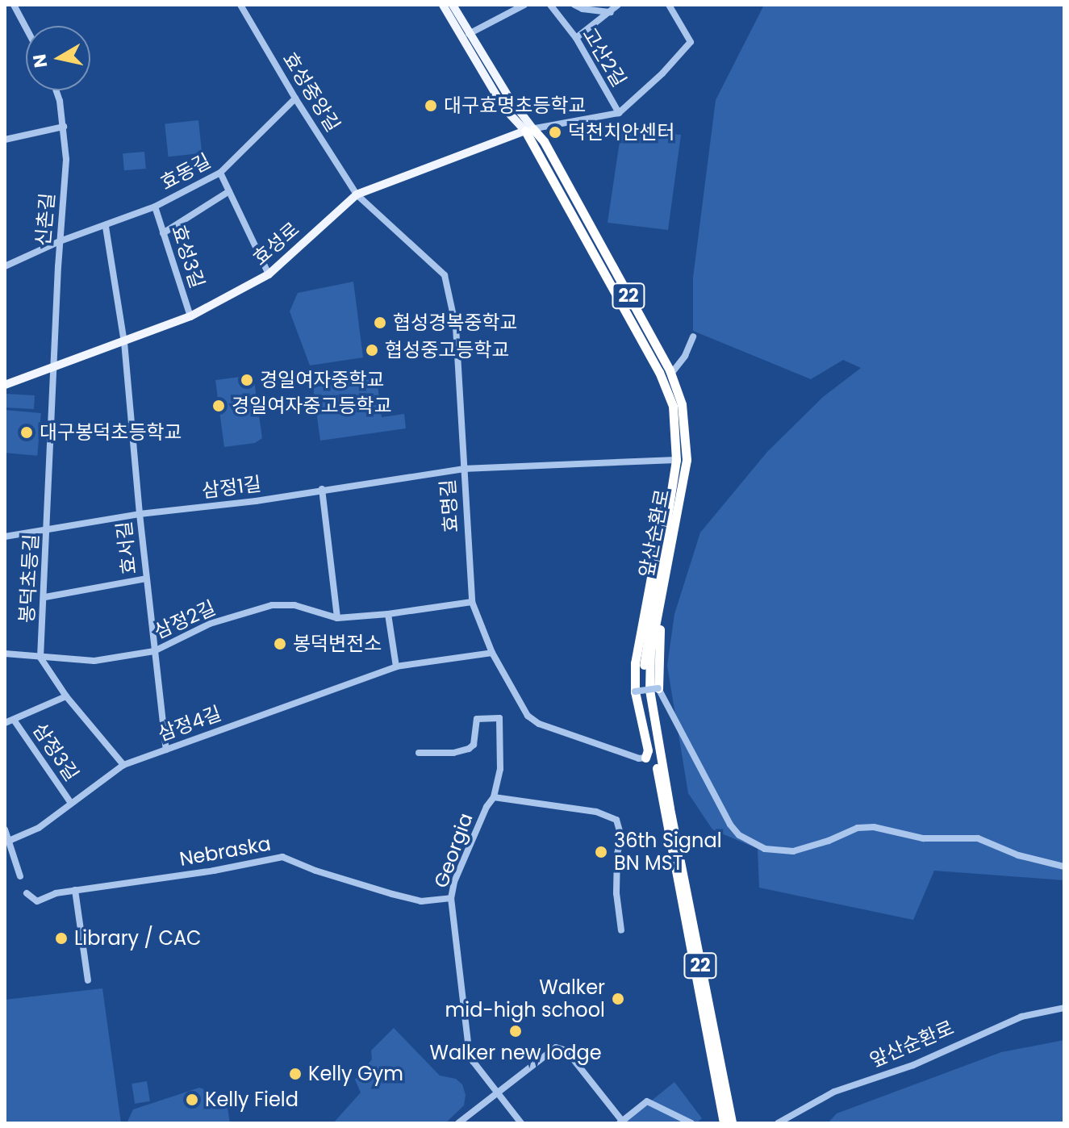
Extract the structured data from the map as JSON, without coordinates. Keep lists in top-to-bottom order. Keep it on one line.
{"streets":{"highway":["22","앞산순환로"],"main road":["효성로"],"street":["고산2길","효성중앙길","효동길","신촌길","효성3길","삼정1길","효명길","효서길","봉덕초등길","삼정2길","삼정4길","삼정3길","Georgia","Nebraska"]},"crossings":[["고산2길","효성로"],["고산2길","앞산순환로"],["효성중앙길","효동길"],["효성중앙길","효성로"],["효성중앙길","효명길"],["효동길","신촌길"],["효동길","효성3길"],["신촌길","효성로"],["신촌길","봉덕초등길"],["효성로","효성3길"],["효성로","효명길"],["효성로","앞산순환로"],["효성로","효서길"],["효성로","봉덕초등길"],["삼정1길","효명길"],["삼정1길","앞산순환로"],["삼정1길","효서길"],["삼정1길","봉덕초등길"],["효명길","삼정2길"],["효명길","삼정4길"],["효서길","삼정2길"],["효서길","삼정4길"],["봉덕초등길","삼정2길"],["삼정4길","삼정3길"],["Georgia","Nebraska"]],"places":["대구효명초등학교","덕천치안센터","협성경복중학교","협성중고등학교","경일여자중학교","경일여자중고등학교","대구봉덕초등학교","봉덕변전소","36th Signal BN MST","Library / CAC","Walker mid-high school","Walker new lodge","Kelly Gym","Kelly Field"],"north":"left"}
